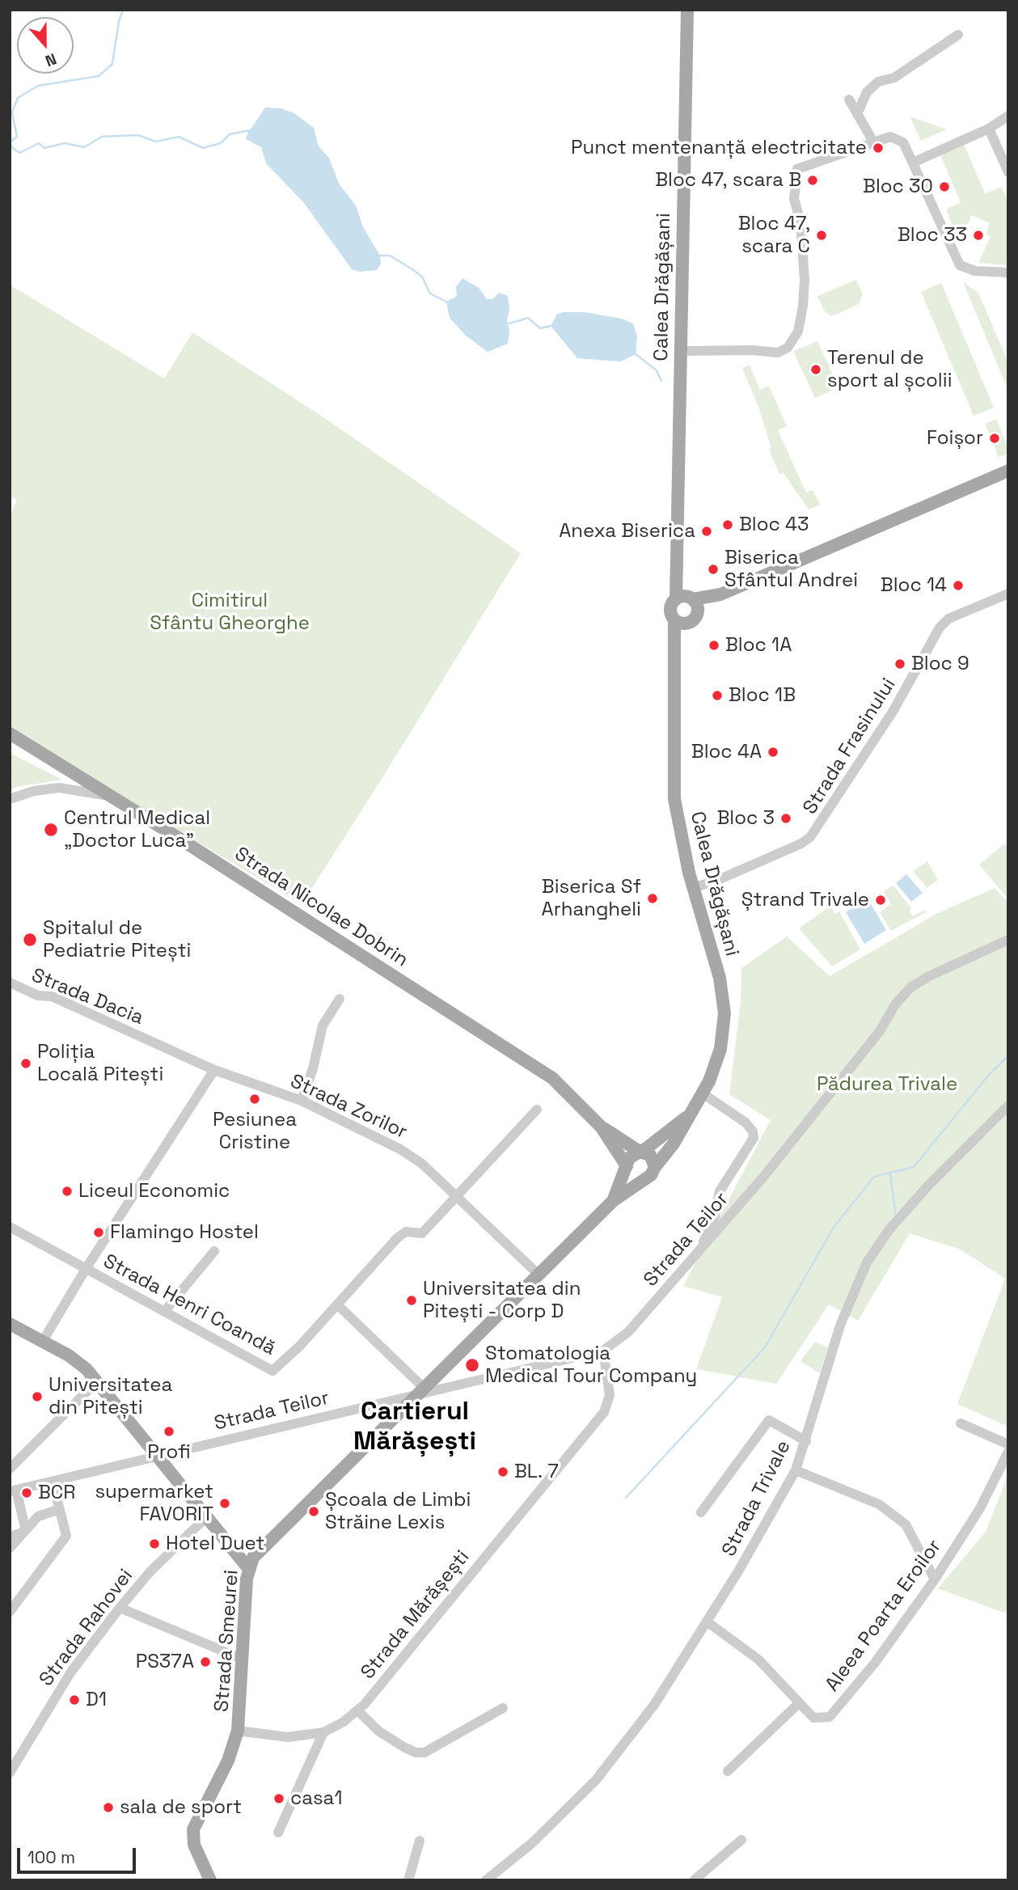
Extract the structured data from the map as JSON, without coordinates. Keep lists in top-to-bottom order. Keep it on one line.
{"streets":{"main road":["Calea Drăgășani","Strada Nicolae Dobrin","Strada Smeurei"],"street":["Strada Frasinului","Strada Dacia","Strada Zorilor","Strada Teilor","Strada Henri Coandă","Strada Trivale","Strada Mărășești","Aleea Poarta Eroilor","Strada Rahovei"]},"crossings":[["Calea Drăgășani","Strada Frasinului"],["Calea Drăgășani","Strada Nicolae Dobrin"],["Calea Drăgășani","Strada Smeurei"],["Strada Nicolae Dobrin","Strada Smeurei"],["Strada Dacia","Strada Zorilor"],["Strada Zorilor","Strada Henri Coandă"],["Strada Zorilor","Strada Smeurei"],["Strada Teilor","Strada Mărășești"],["Strada Teilor","Strada Smeurei"],["Strada Trivale","Aleea Poarta Eroilor"],["Strada Mărășești","Strada Smeurei"]],"districts":["Cartierul Mărășești"],"parks":["Cimitirul Sfântu Gheorghe","Pădurea Trivale"],"places":["Punct mentenanță electricitate","Bloc 47, scara B","Bloc 30","Bloc 47, scara C","Bloc 33","Terenul de sport al școlii","Foișor","Bloc 43","Anexa Biserica","Biserica Sfântul Andrei","Bloc 14","Bloc 1A","Bloc 9","Bloc 1B","Bloc 4A","Bloc 3","Centrul Medical „Doctor Luca”","Biserica Sf Arhangheli","Ștrand Trivale","Spitalul de Pediatrie Pitești","Poliția Locală Pitești","Pesiunea Cristine","Liceul Economic","Flamingo Hostel","Universitatea din Pitești - Corp D","Stomatologia Medical Tour Company","Universitatea din Pitești","Profi","BL. 7","BCR","supermarket FAVORIT","Școala de Limbi Străine Lexis","Hotel Duet","PS37A","D1","casa1","sala de sport"],"scale_bar":"100 m","north":"bottom"}
